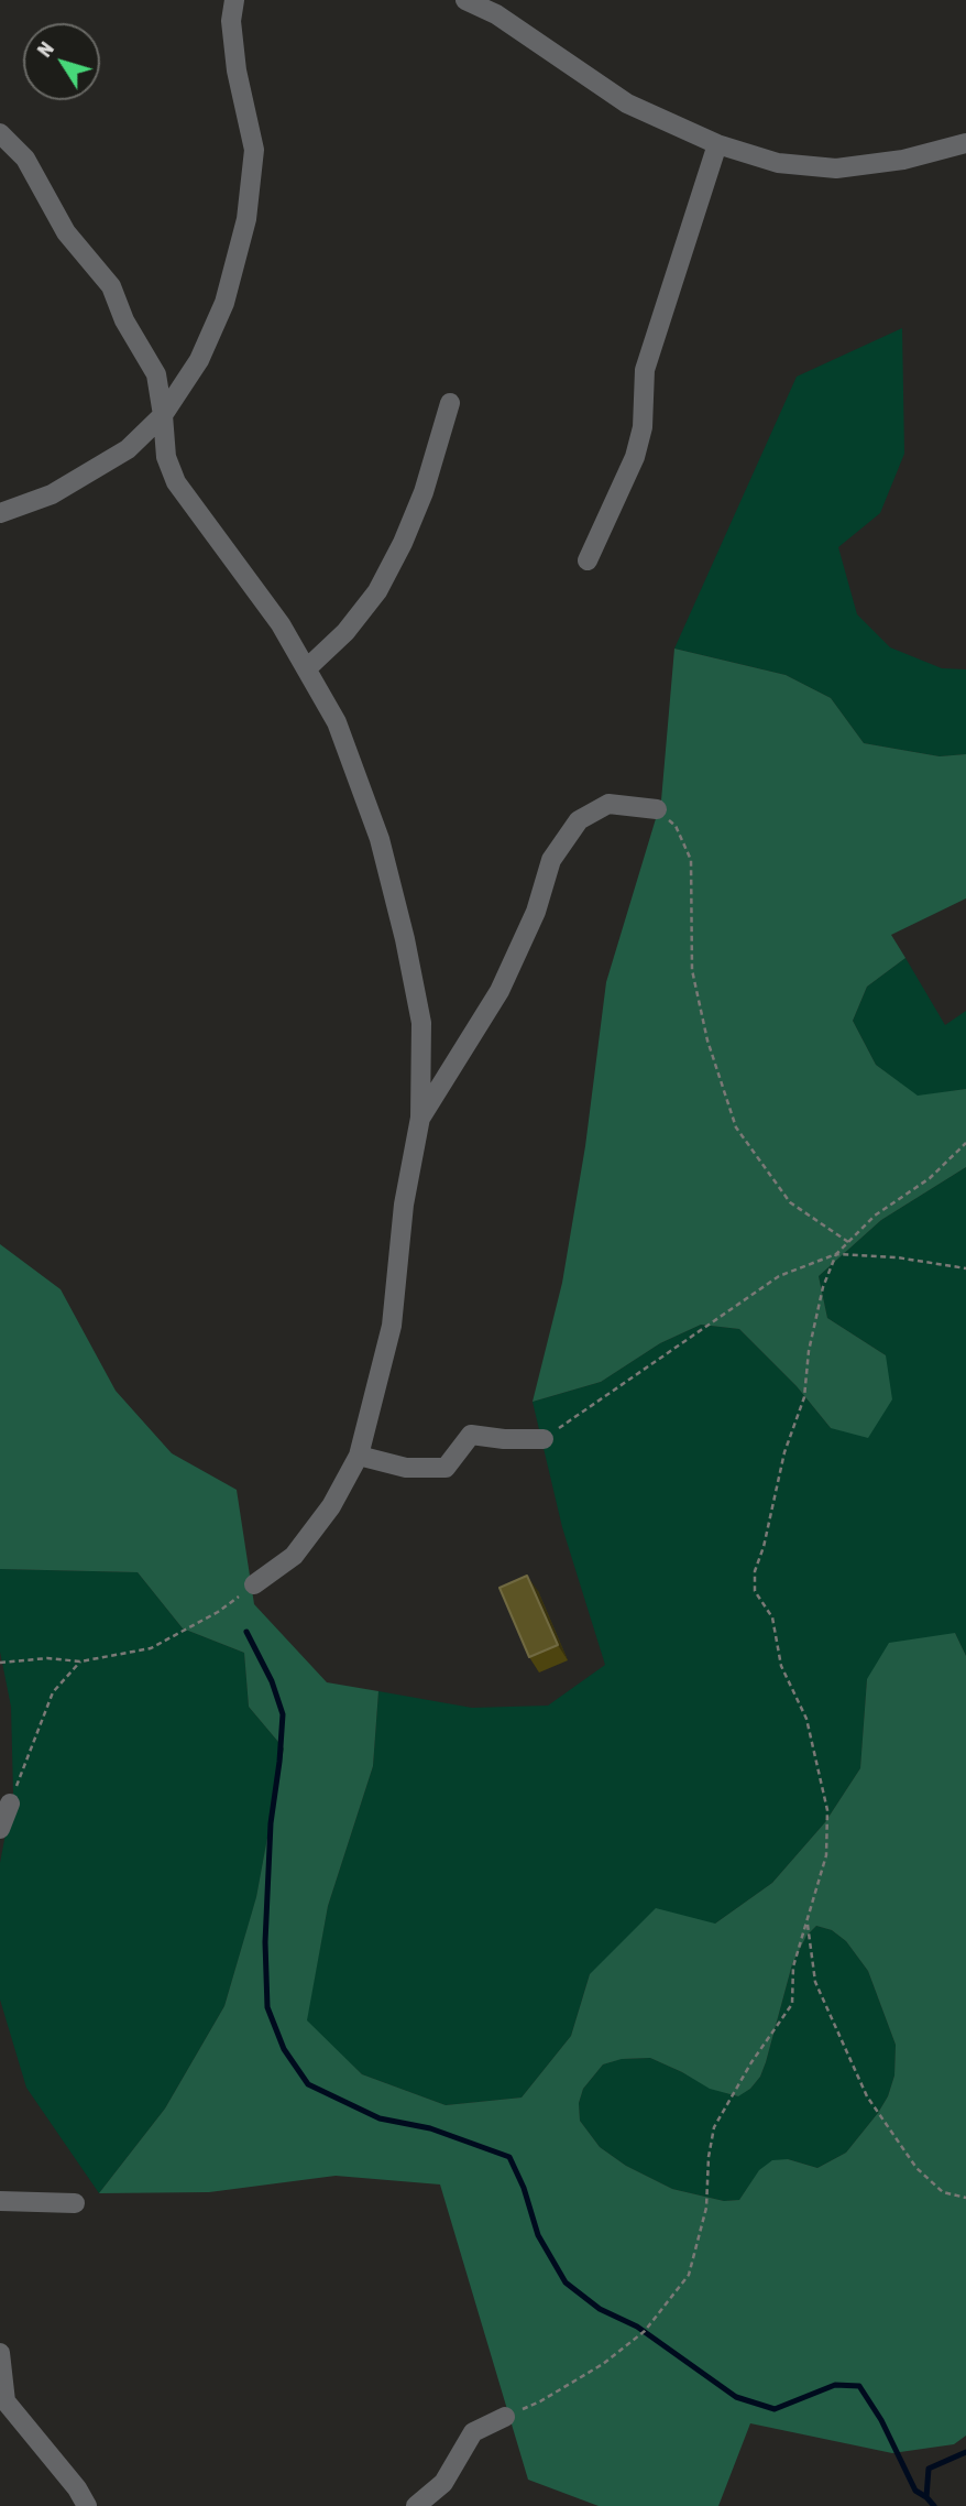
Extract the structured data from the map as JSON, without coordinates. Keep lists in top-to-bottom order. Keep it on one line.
{"north":"top left"}
